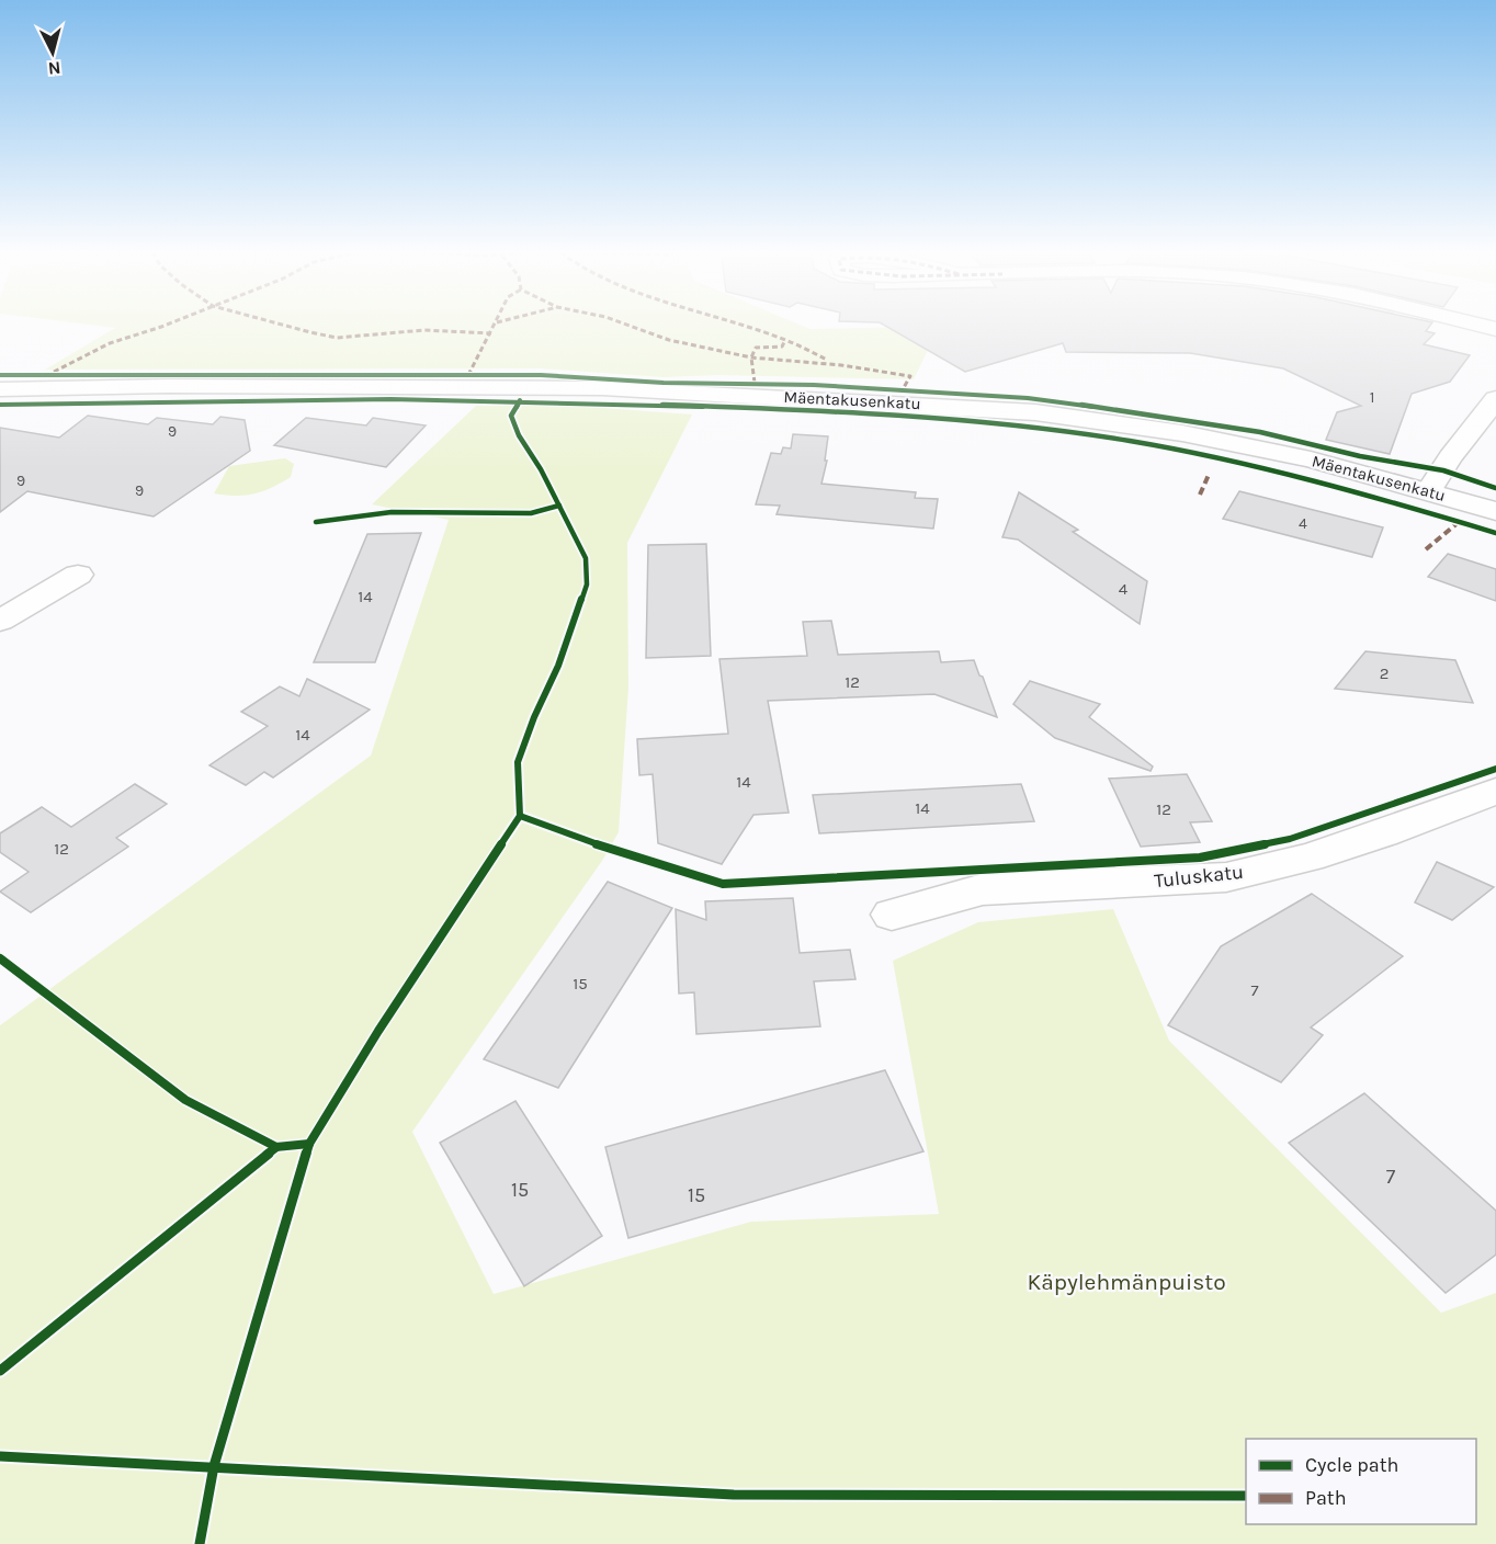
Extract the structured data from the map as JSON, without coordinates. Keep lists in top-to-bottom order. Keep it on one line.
{"streets":{"street":["Mäentakusenkatu","Tuluskatu"]},"parks":["Käpylehmänpuisto"],"house_numbers":["1","9","9","9","4","4","14","2","12","14","14","14","12","12","15","7","7","15","15"],"legend":["Cycle path","Path"],"north":"bottom"}
